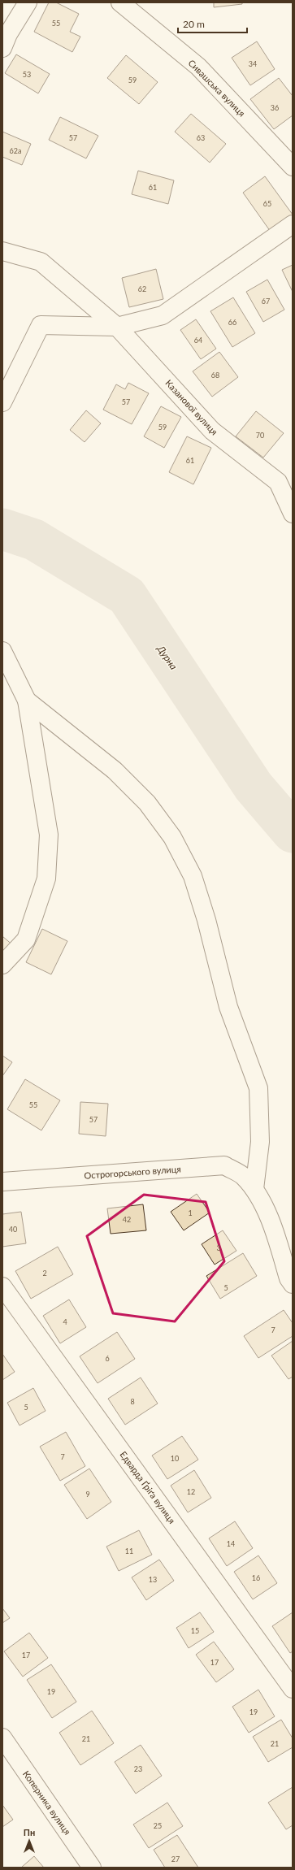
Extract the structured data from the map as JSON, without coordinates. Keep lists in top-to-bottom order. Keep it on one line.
{"streets":{"street":["Сивашська вулиця","Казанової вулиця","Острогорського вулиця","Едварда Ґріґа вулиця","Коперника вулиця"]},"water":["Дурна"],"house_numbers":["55","34","53","59","36","57","63","62а","61","65","62","67","66","64","68","57","59","70","61","55","57","1","42","40","3","2","5","4","7","6","8","5","7","10","12","9","14","11","16","13","15","17","17","19","19","21","21","23","25","27"],"scale_bar":"20 m","north":"top"}
